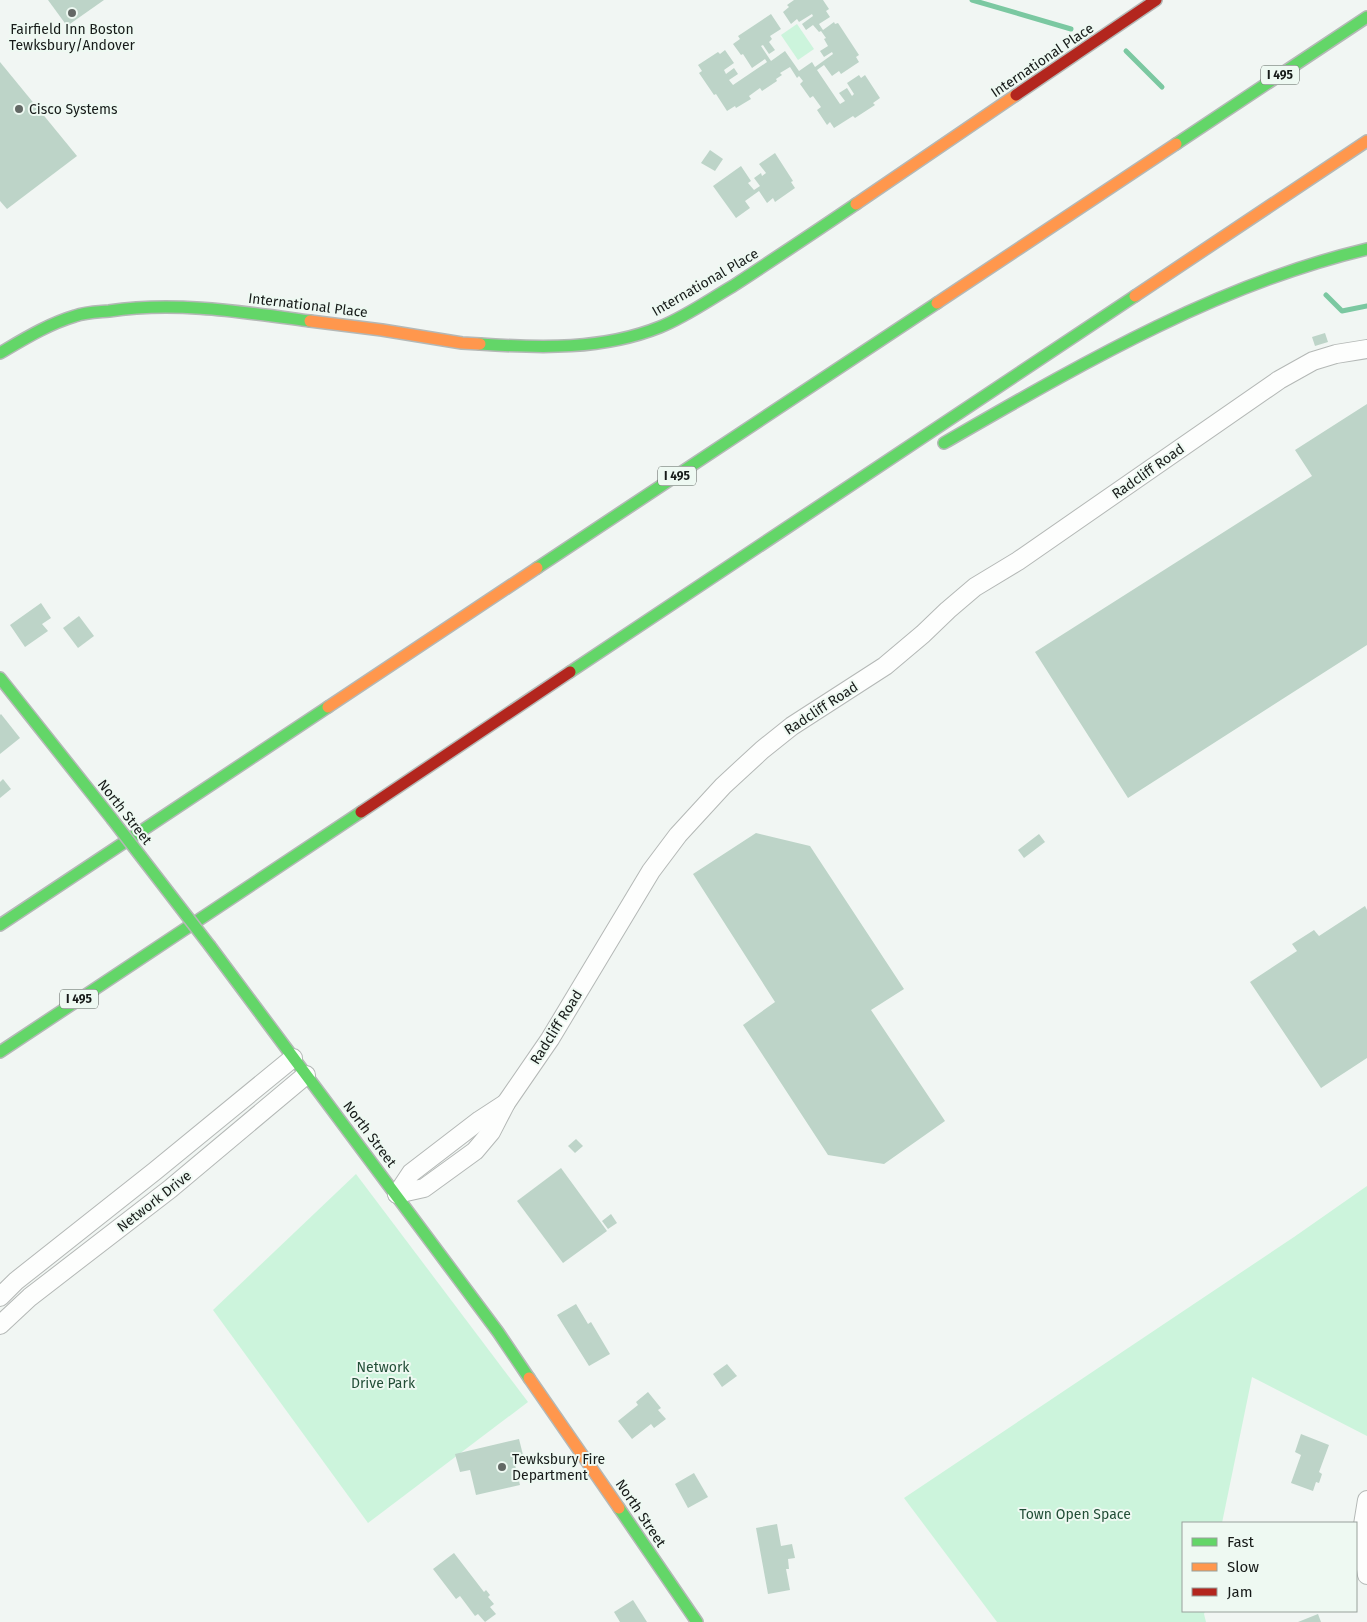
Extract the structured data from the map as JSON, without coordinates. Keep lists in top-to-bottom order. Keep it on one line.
{"streets":{"main road":["International Place","I 495","North Street"],"street":["Radcliff Road","Network Drive"]},"crossings":[["Radcliff Road","North Street"],["North Street","Network Drive"]],"parks":["Network Drive Park","Town Open Space"],"places":["Fairfield Inn Boston Tewksbury/Andover","Cisco Systems","Tewksbury Fire Department"],"legend":["Fast","Slow","Jam"]}
